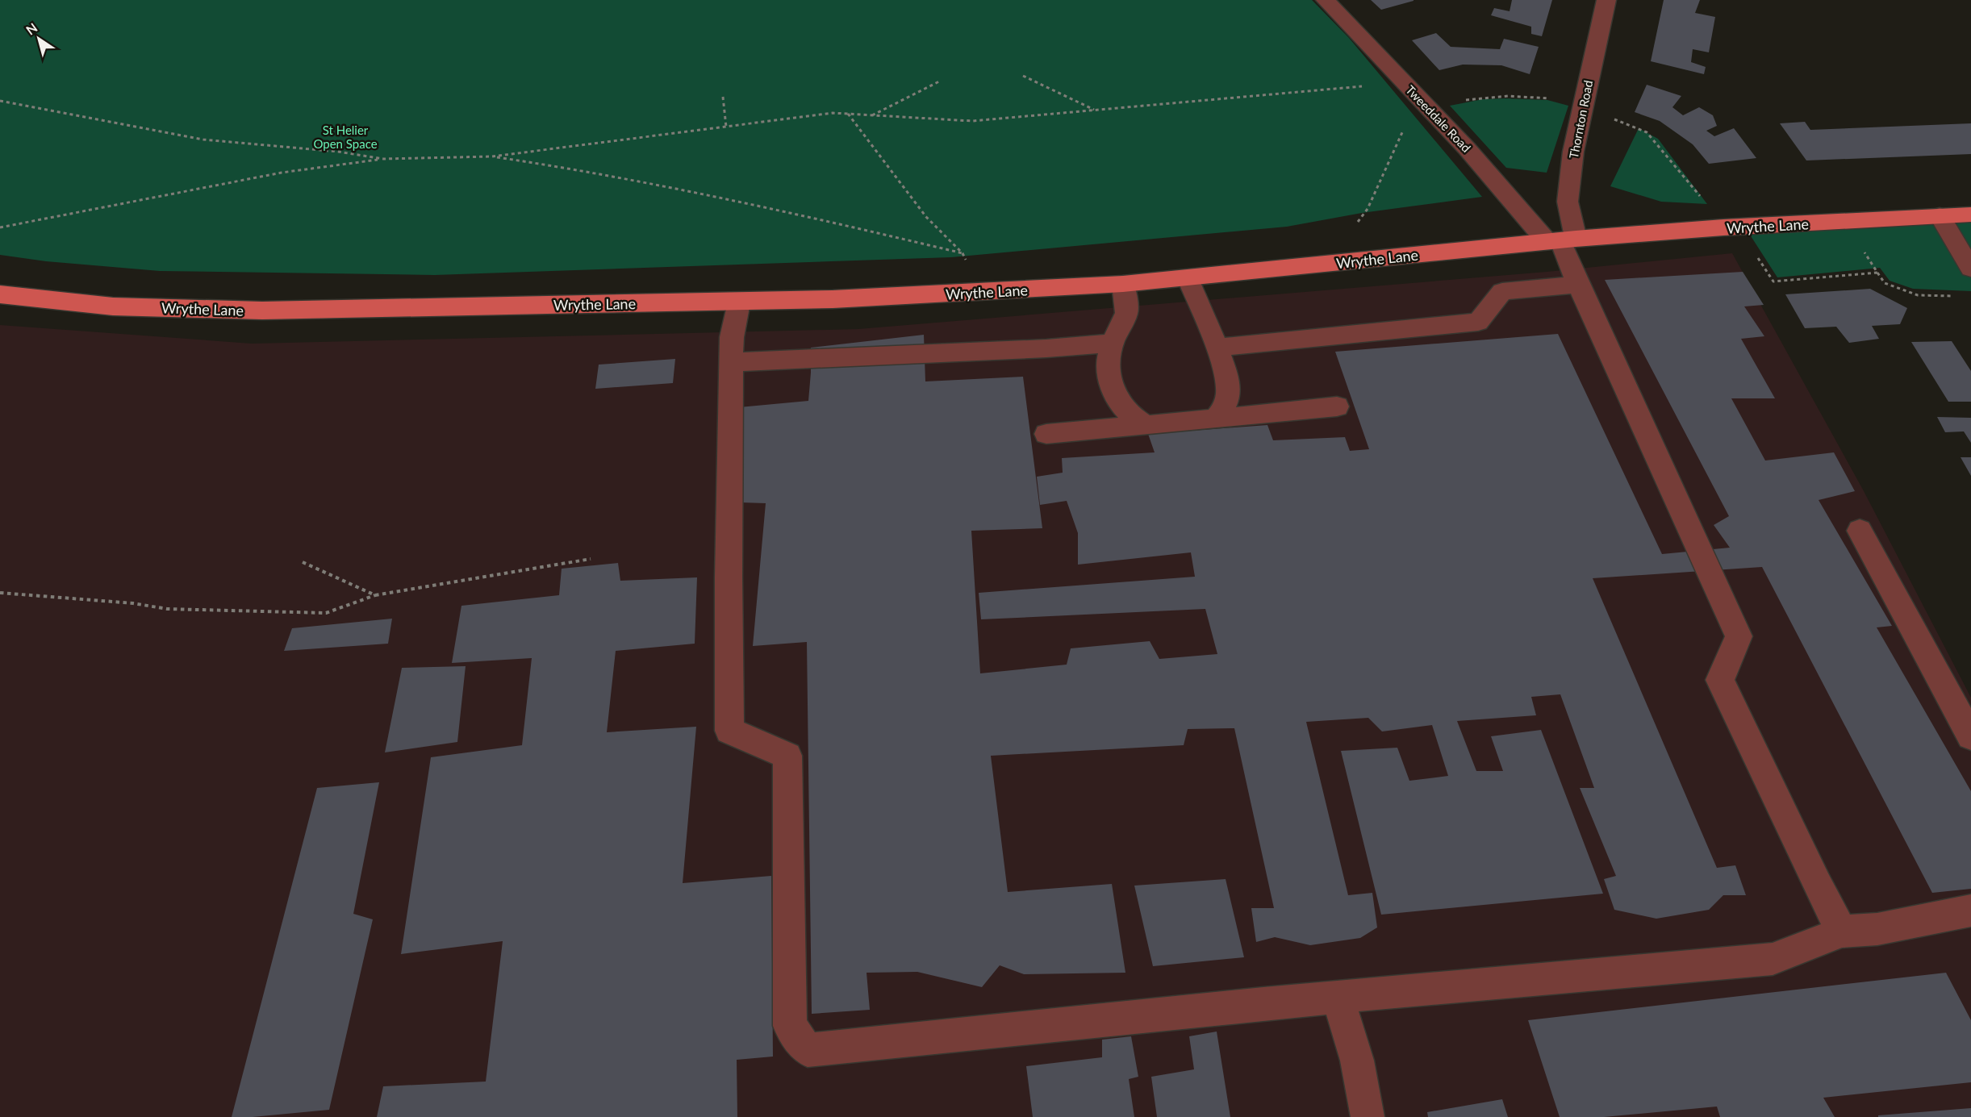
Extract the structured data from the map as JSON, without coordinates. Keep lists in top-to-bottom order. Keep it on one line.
{"streets":{"main road":["Wrythe Lane"],"street":["Tweeddale Road","Thornton Road"]},"crossings":[["Tweeddale Road","Thornton Road"],["Tweeddale Road","Wrythe Lane"],["Thornton Road","Wrythe Lane"]],"parks":["St Helier Open Space"],"north":"top left"}
